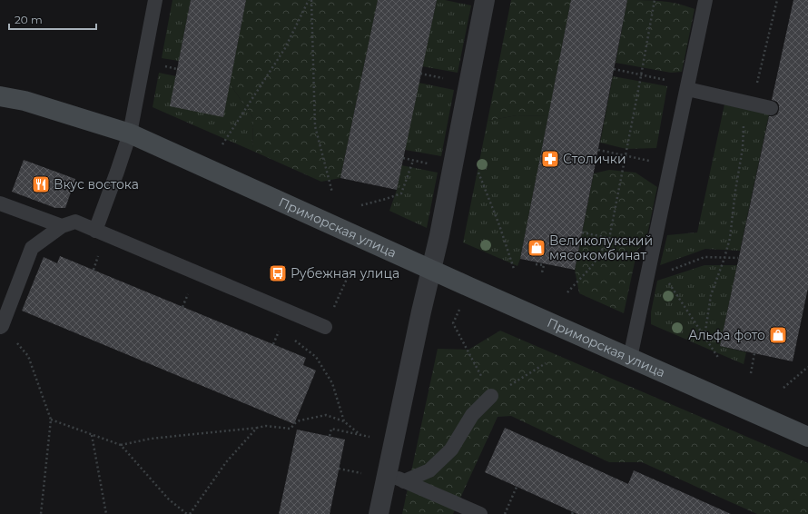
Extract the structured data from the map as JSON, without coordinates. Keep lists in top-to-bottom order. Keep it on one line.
{"streets":{"main road":["Приморская улица"]},"places":{"pharmacy":["Столички"],"restaurant":["Вкус востока"],"shop":["Великолукский мясокомбинат","Альфа фото"],"bus stop":["Рубежная улица"]},"scale_bar":"20 m"}
